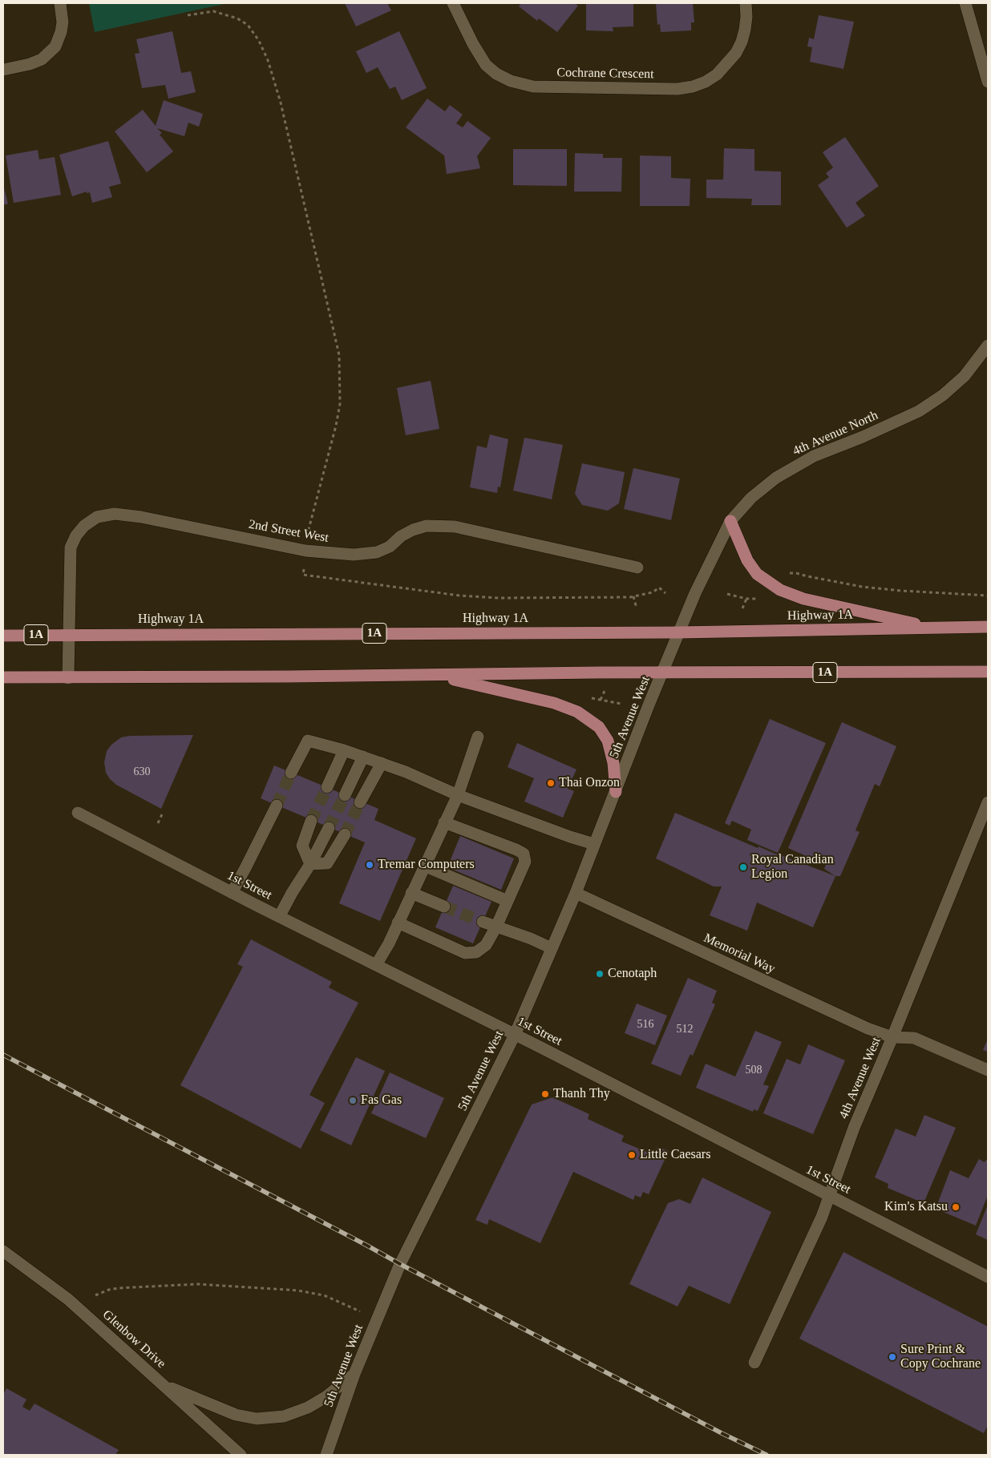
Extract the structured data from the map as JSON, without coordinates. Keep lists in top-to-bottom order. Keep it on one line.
{"streets":{"main road":["Highway 1A","1A"],"street":["Cochrane Crescent","4th Avenue North","2nd Street West","5th Avenue West","1st Street","Memorial Way","4th Avenue West","Glenbow Drive"]},"crossings":[["4th Avenue North","Highway 1A"],["4th Avenue North","1A"],["4th Avenue North","5th Avenue West"],["2nd Street West","Highway 1A"],["2nd Street West","1A"],["1A","5th Avenue West"],["5th Avenue West","1st Street"],["5th Avenue West","Memorial Way"],["1st Street","4th Avenue West"],["Memorial Way","4th Avenue West"]],"places":["Thai Onzon","Tremar Computers","Royal Canadian Legion","Cenotaph","Thanh Thy","Fas Gas","Little Caesars","Kim's Katsu","Sure Print & Copy Cochrane"],"house_numbers":["630","516","512","508"]}
